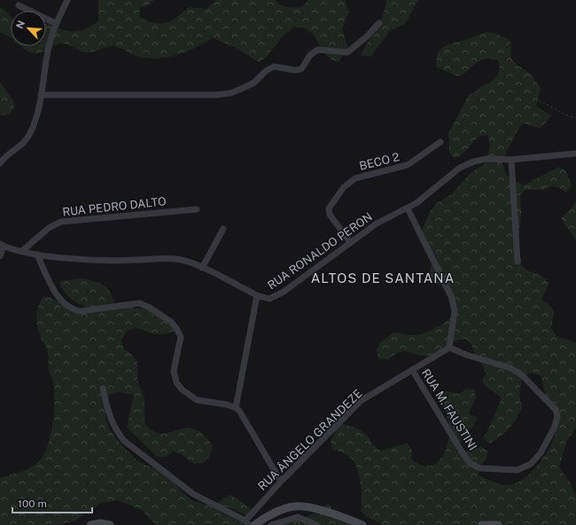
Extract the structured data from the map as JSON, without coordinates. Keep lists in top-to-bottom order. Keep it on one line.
{"streets":{"street":["BECO 2","RUA PEDRO DALTO","RUA RONALDO PERON","RUA M. FAUSTINI","RUA ÂNGELO GRANDEZE"]},"crossings":[["BECO 2","RUA RONALDO PERON"],["RUA PEDRO DALTO","RUA RONALDO PERON"],["RUA M. FAUSTINI","RUA ÂNGELO GRANDEZE"]],"districts":["ALTOS DE SANTANA"],"scale_bar":"100 m","north":"top left"}
